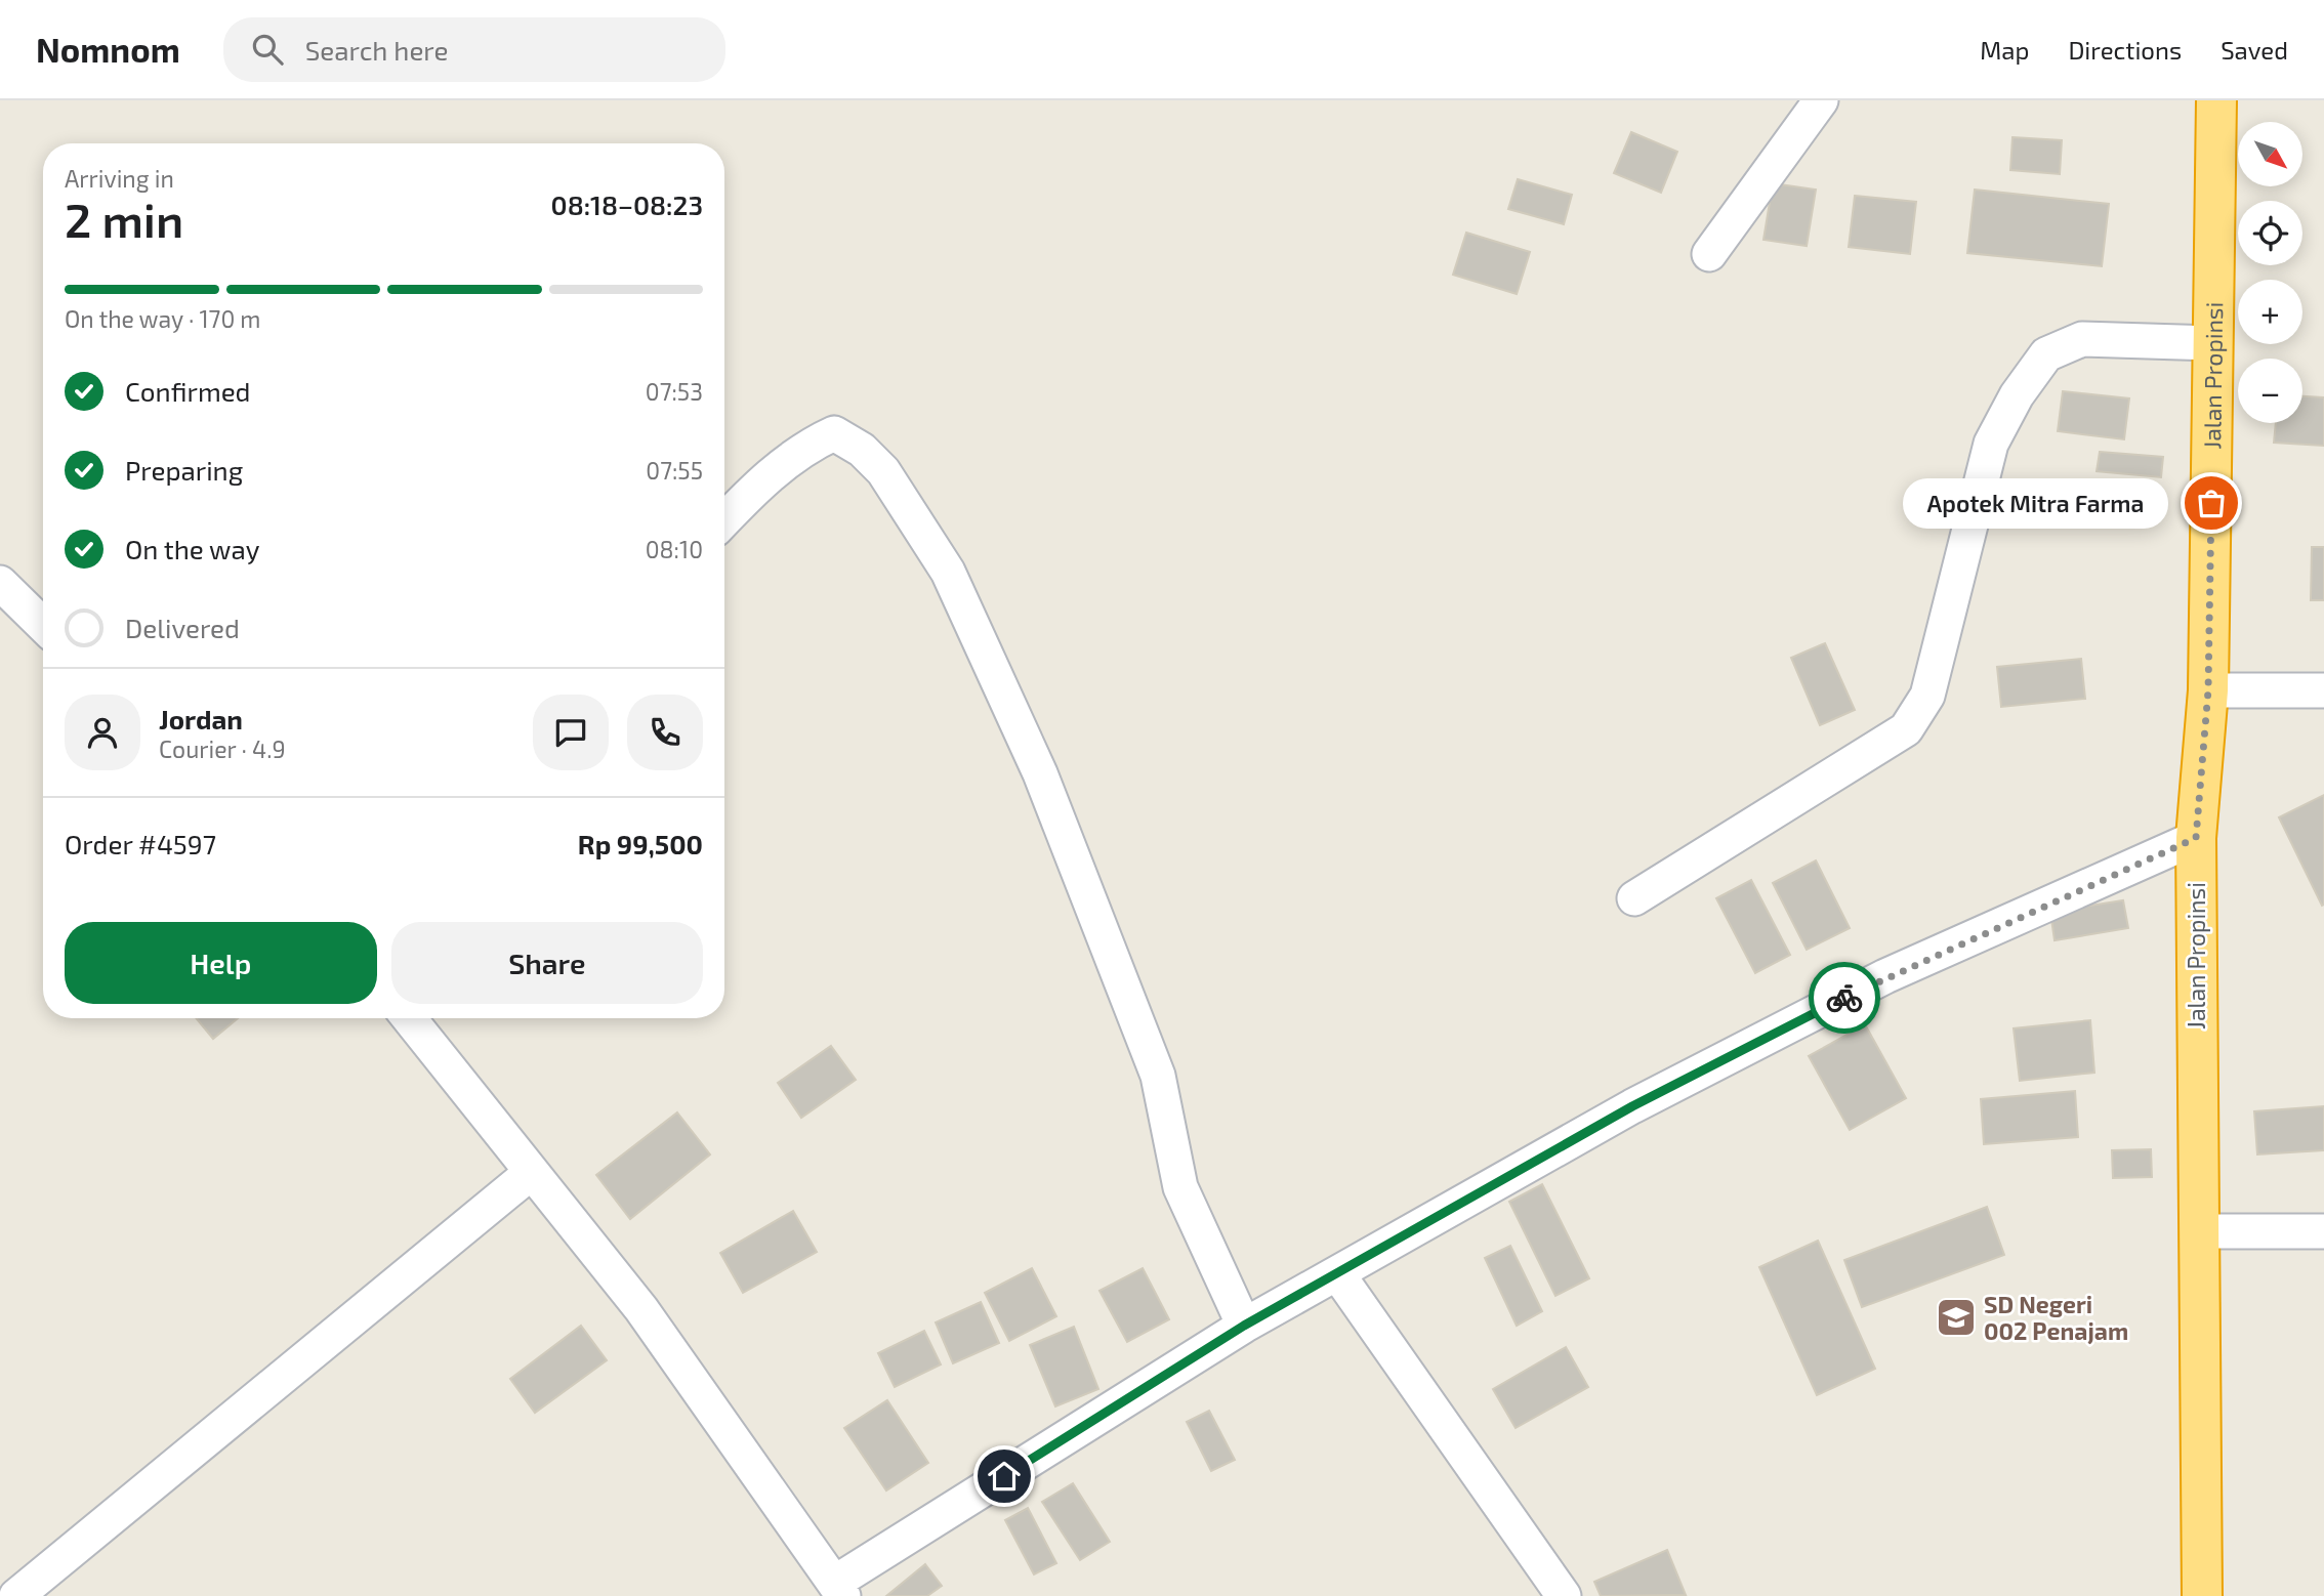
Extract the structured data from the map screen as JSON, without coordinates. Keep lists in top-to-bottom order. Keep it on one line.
{"streets":{"highway":["Jalan Propinsi"]},"places":{"other":["Apotek Mitra Farma"],"school or university":["SD Negeri 002 Penajam"]},"north":"bottom right","page":{"header":"Nomnom","search":"Search here","nav":["Map","Directions","Saved"],"map_buttons":["+","−"],"heading":["2 min","Arriving in","08:18–08:23"],"panel":["Jordan","Courier · 4.9","Order #4597","Rp 99,500"],"bar":"On the way · 170 m","list":[["Confirmed","07:53"],["Preparing","07:55"],["On the way","08:10"],"Delivered"],"bubble":"Apotek Mitra Farma","buttons":["Help","Share"]}}
